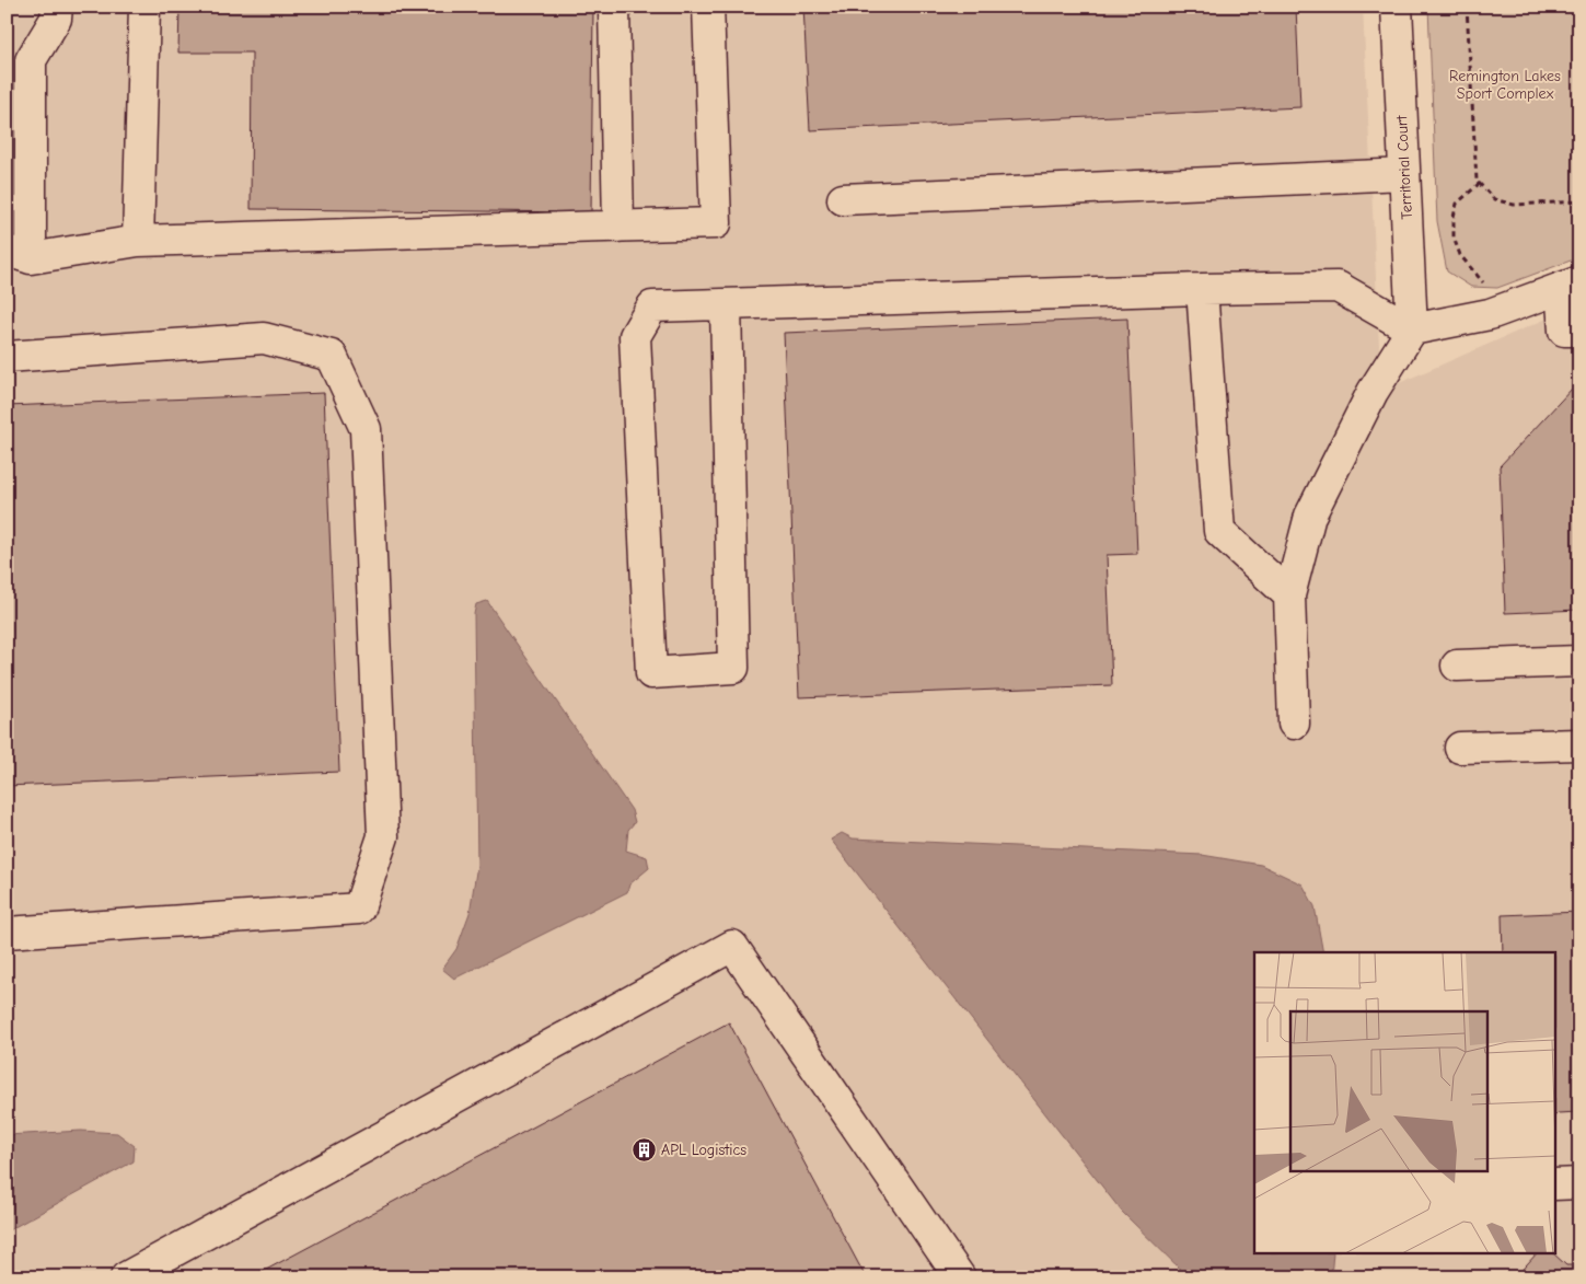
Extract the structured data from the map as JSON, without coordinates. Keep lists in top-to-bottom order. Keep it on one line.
{"streets":{"street":["Territorial Court"]},"parks":["Remington Lakes Sport Complex"],"places":{"building":["APL Logistics"]}}
